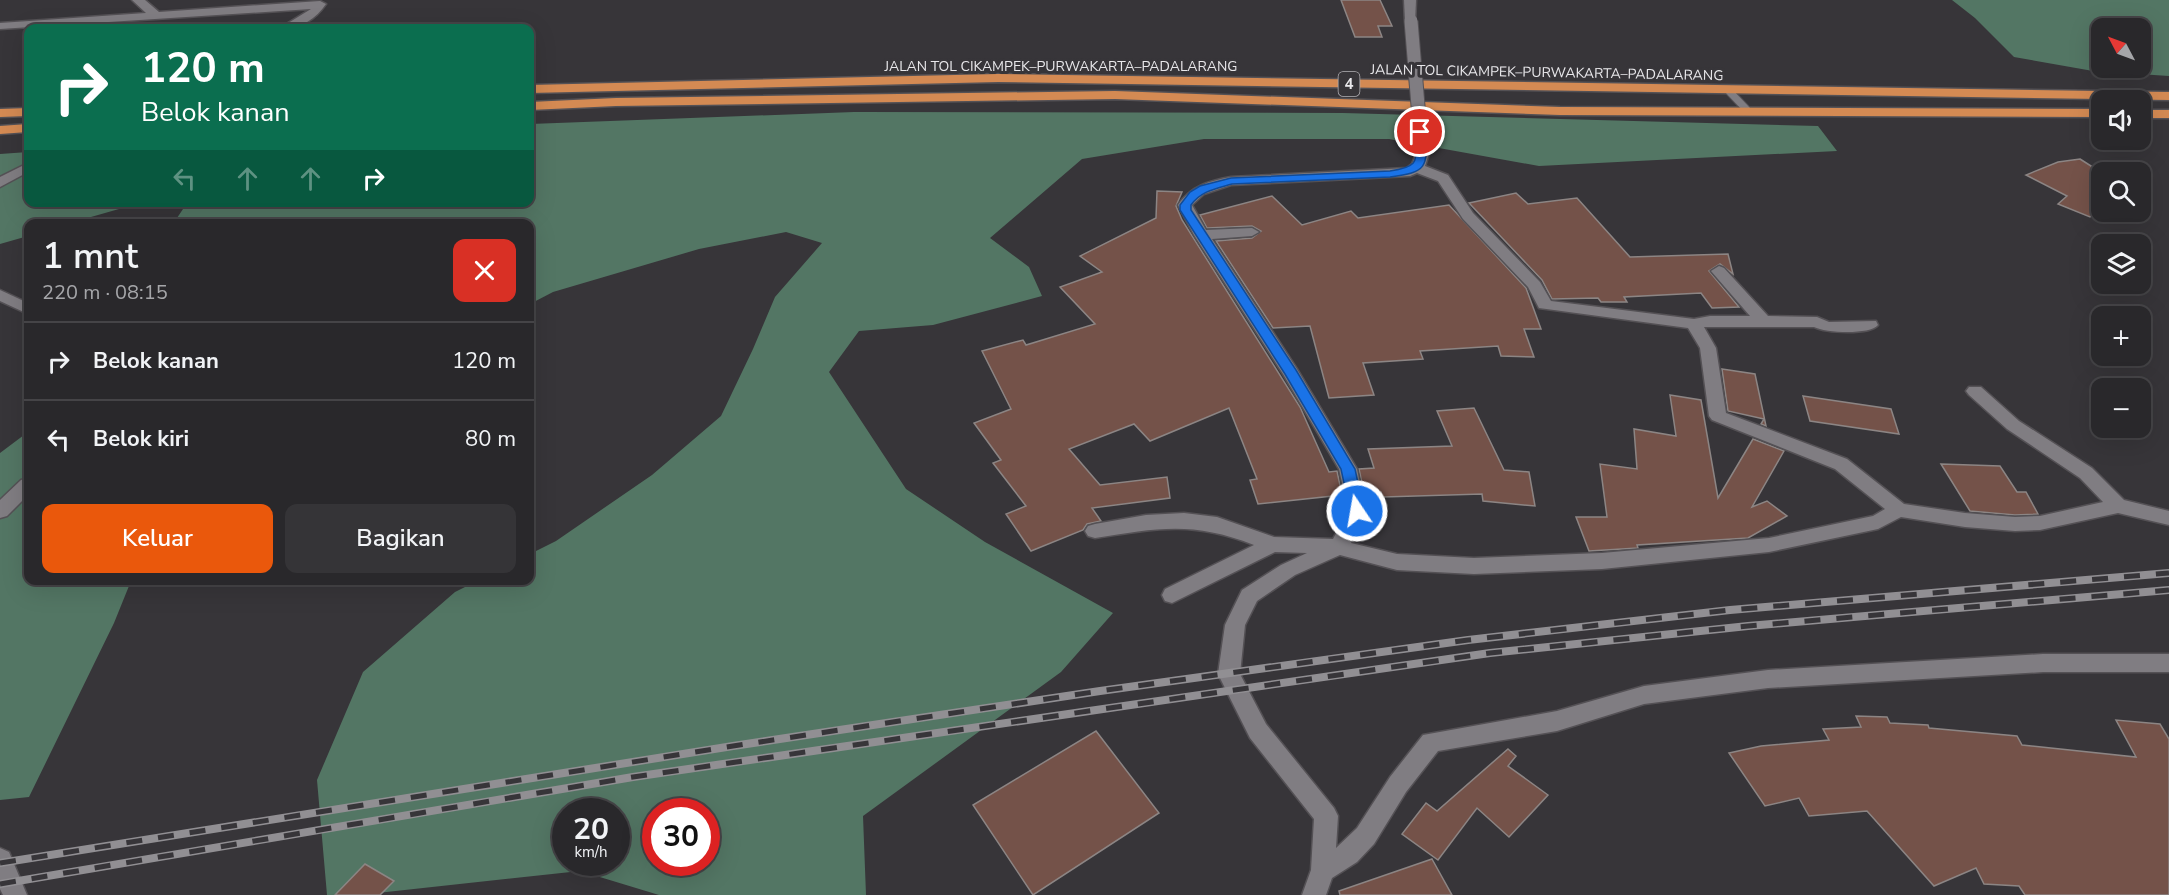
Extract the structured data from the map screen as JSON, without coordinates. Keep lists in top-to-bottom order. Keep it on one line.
{"streets":{"highway":["JALAN TOL CIKAMPEK–PURWAKARTA–PADALARANG","4"]},"north":"top left","page":{"map_buttons":["+","−"],"turn":["120 m","Belok kanan"],"heading":["1 mnt","220 m · 08:15"],"list":[{"name":"Belok kanan","value":"120 m"},{"name":"Belok kiri","value":"80 m"}],"buttons":["Keluar","Bagikan"],"speed":"20 km/h","limit":"30"}}
